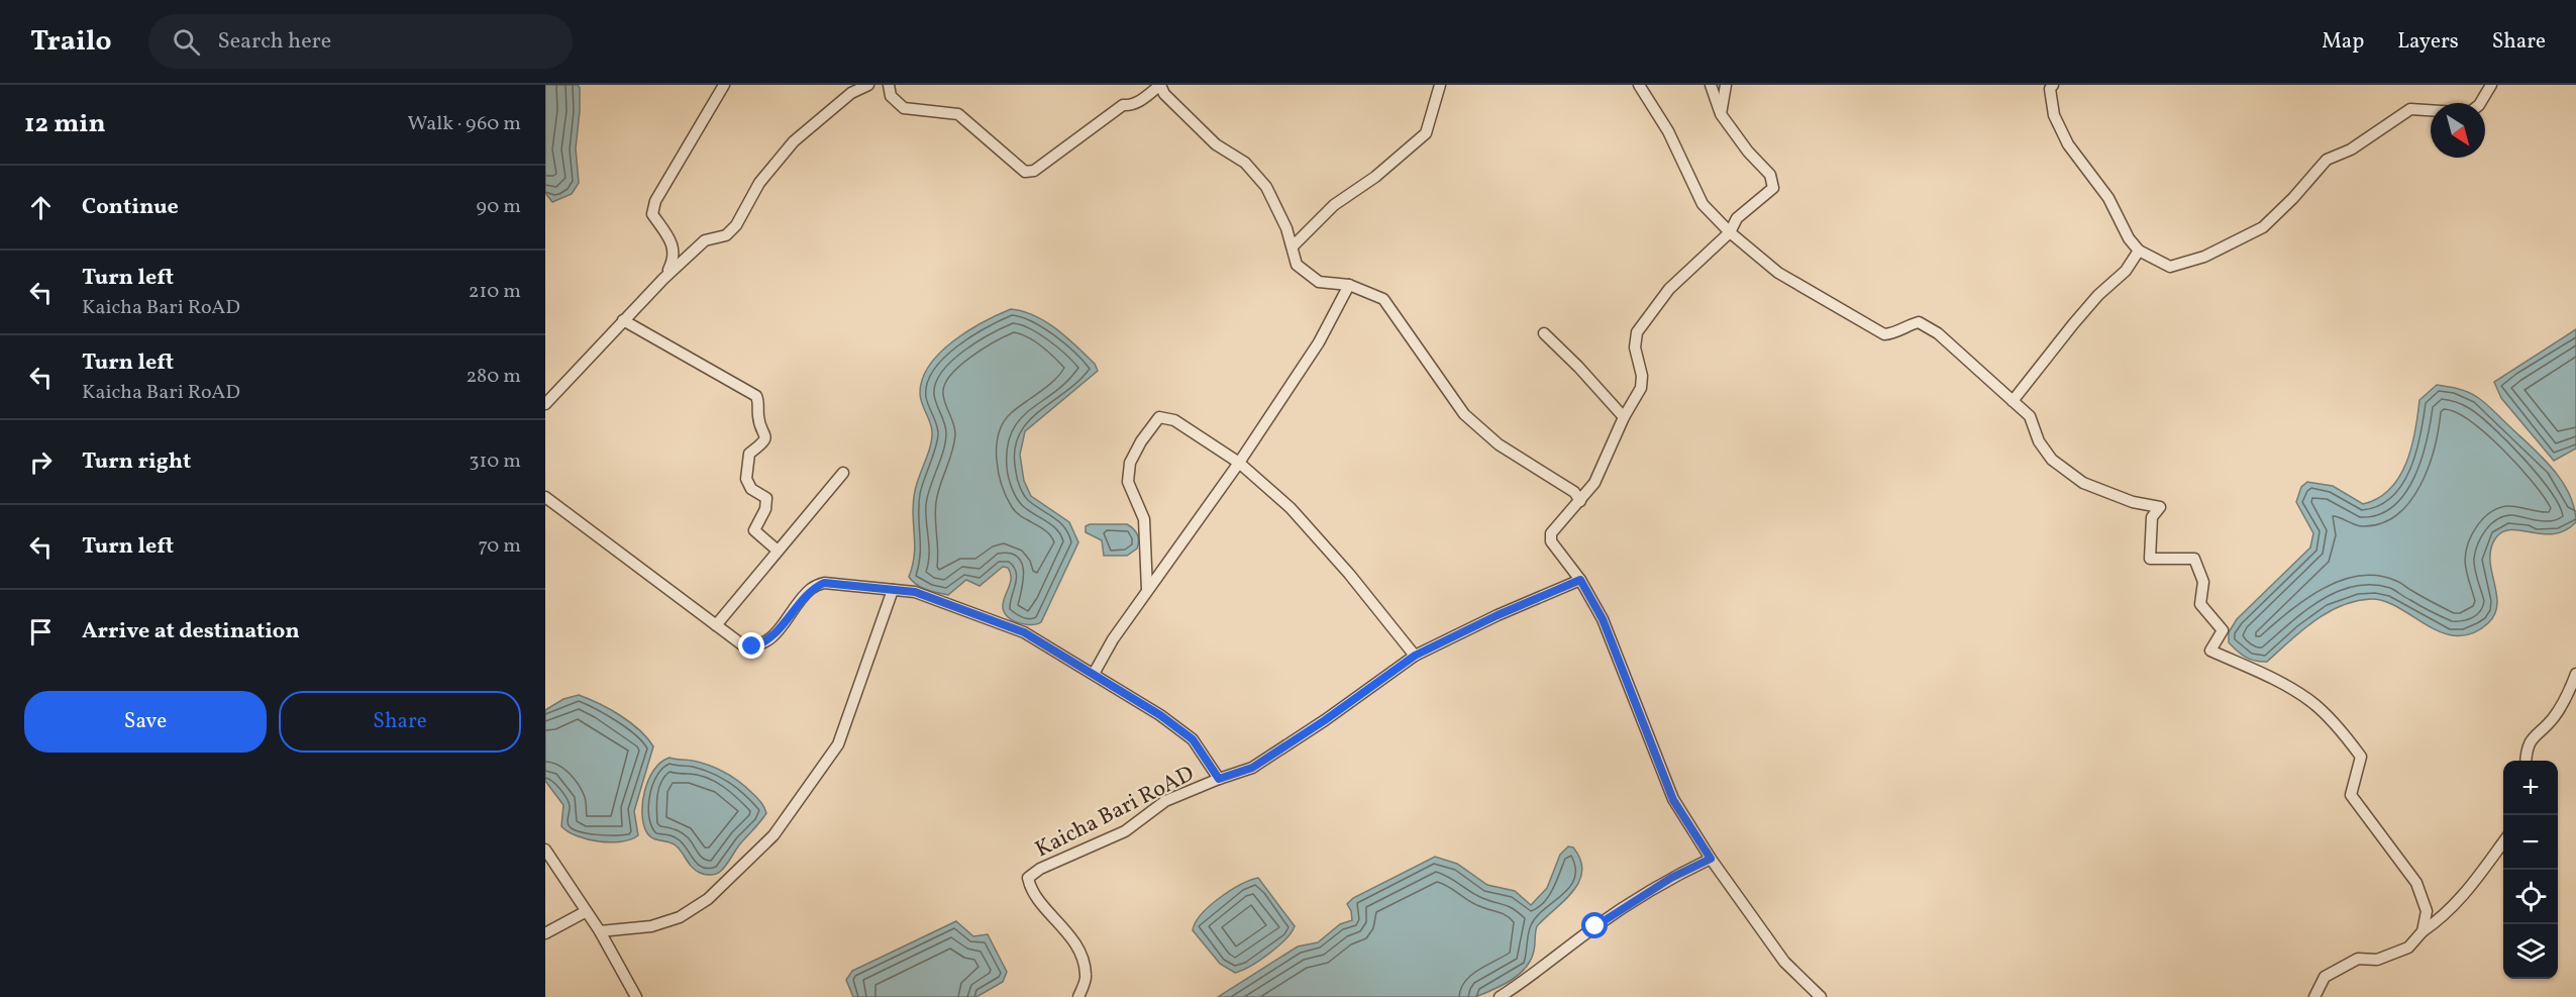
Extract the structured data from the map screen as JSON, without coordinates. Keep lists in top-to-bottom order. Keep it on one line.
{"streets":{"street":["Kaicha Bari RoAD"]},"north":"bottom right","page":{"header":"Trailo","search":"Search here","nav":["Map","Layers","Share"],"heading":["12 min","Walk · 960 m"],"list":[["Continue","90 m"],["Turn left","Kaicha Bari RoAD","210 m"],["Turn left","Kaicha Bari RoAD","280 m"],["Turn right","310 m"],["Turn left","70 m"],"Arrive at destination"],"buttons":["Save","Share"],"map_buttons":["+","−"]}}
